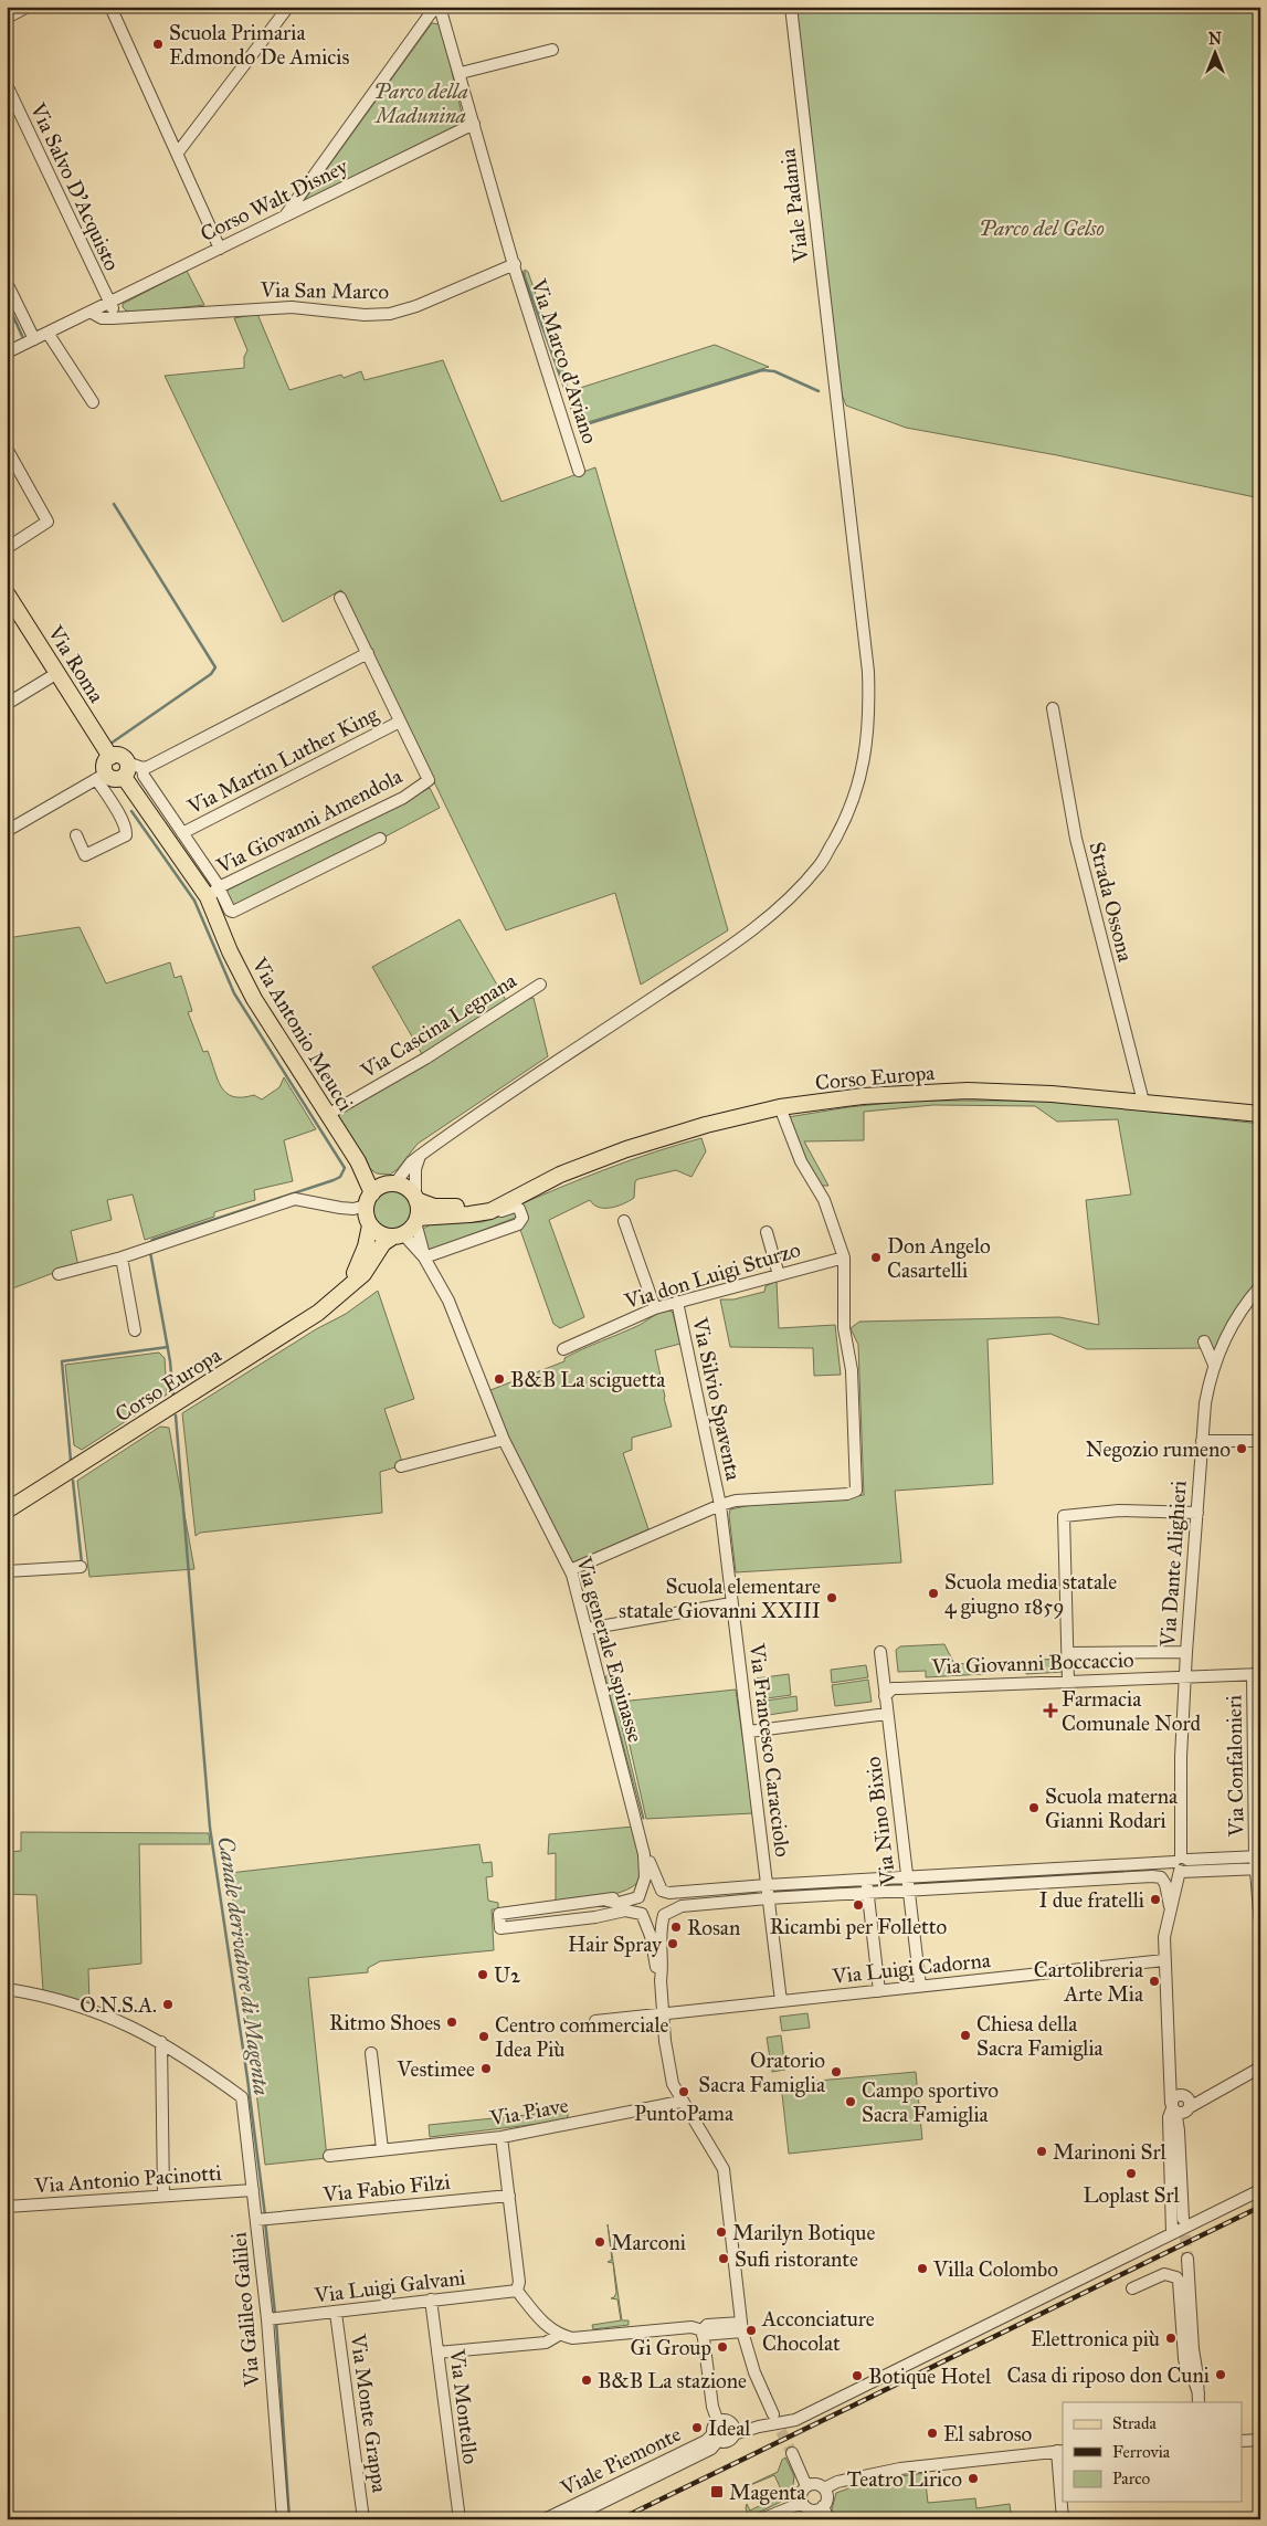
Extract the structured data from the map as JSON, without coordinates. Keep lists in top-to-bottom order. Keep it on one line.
{"streets":{"main road":["Via Roma","Via Antonio Meucci","Corso Europa"],"street":["Via Salvo D'Acquisto","Corso Walt Disney","Viale Padania","Via San Marco","Via Marco d'Aviano","Via Martin Luther King","Via Giovanni Amendola","Strada Ossona","Via Cascina Legnana","Via don Luigi Sturzo","Via Silvio Spaventa","Via Dante Alighieri","Via generale Espinasse","Via Giovanni Boccaccio","Via Francesco Caracciolo","Via Confalonieri","Via Nino Bixio","Via Luigi Cadorna","Via Piave","Via Antonio Pacinotti","Via Fabio Filzi","Via Luigi Galvani","Via Galileo Galilei","Via Montello","Via Monte Grappa","Viale Piemonte"]},"crossings":[["Via Salvo D'Acquisto","Corso Walt Disney"],["Corso Walt Disney","Via San Marco"],["Corso Walt Disney","Via Marco d'Aviano"],["Via San Marco","Via Marco d'Aviano"],["Via Martin Luther King","Via Giovanni Amendola"],["Via Giovanni Amendola","Via Antonio Meucci"],["Strada Ossona","Corso Europa"],["Via Cascina Legnana","Via Antonio Meucci"],["Via Antonio Meucci","Corso Europa"],["Via Antonio Meucci","Via generale Espinasse"],["Corso Europa","Via generale Espinasse"],["Via don Luigi Sturzo","Via Silvio Spaventa"],["Via Silvio Spaventa","Via Francesco Caracciolo"],["Via Dante Alighieri","Via Giovanni Boccaccio"],["Via Dante Alighieri","Via Luigi Cadorna"],["Via generale Espinasse","Via Luigi Cadorna"],["Via generale Espinasse","Via Piave"],["Via Giovanni Boccaccio","Via Confalonieri"],["Via Giovanni Boccaccio","Via Nino Bixio"],["Via Francesco Caracciolo","Via Luigi Cadorna"],["Via Nino Bixio","Via Luigi Cadorna"],["Via Antonio Pacinotti","Via Galileo Galilei"],["Via Fabio Filzi","Via Galileo Galilei"],["Via Luigi Galvani","Via Galileo Galilei"],["Via Luigi Galvani","Via Montello"],["Via Luigi Galvani","Via Monte Grappa"]],"water":["Canale derivatore di Magenta"],"parks":["Parco della Madunina","Parco del Gelso"],"places":{"other":["Scuola Primaria Edmondo De Amicis","Don Angelo Casartelli","B&B La sciguetta","Negozio rumeno","Scuola media statale 4 giugno 1859","Scuola elementare statale Giovanni XXIII","Scuola materna Gianni Rodari","I due fratelli","Ricambi per Folletto","Rosan","Hair Spray","U2","Cartolibreria Arte Mia","O.N.S.A.","Ritmo Shoes","Chiesa della Sacra Famiglia","Centro commerciale Idea Più","Vestimee","Oratorio Sacra Famiglia","PuntoPama","Campo sportivo Sacra Famiglia","Marinoni Srl","Loplast Srl","Marilyn Botique","Marconi","Sufi ristorante","Villa Colombo","Acconciature Chocolat","Elettronica più","Gi Group","Casa di riposo don Cuni","Botique Hotel","B&B La stazione","Ideal","El sabroso","Teatro Lirico"],"health":["Farmacia Comunale Nord"],"transit":["Magenta"]},"legend":["Strada","Ferrovia","Parco"],"north":"top"}
